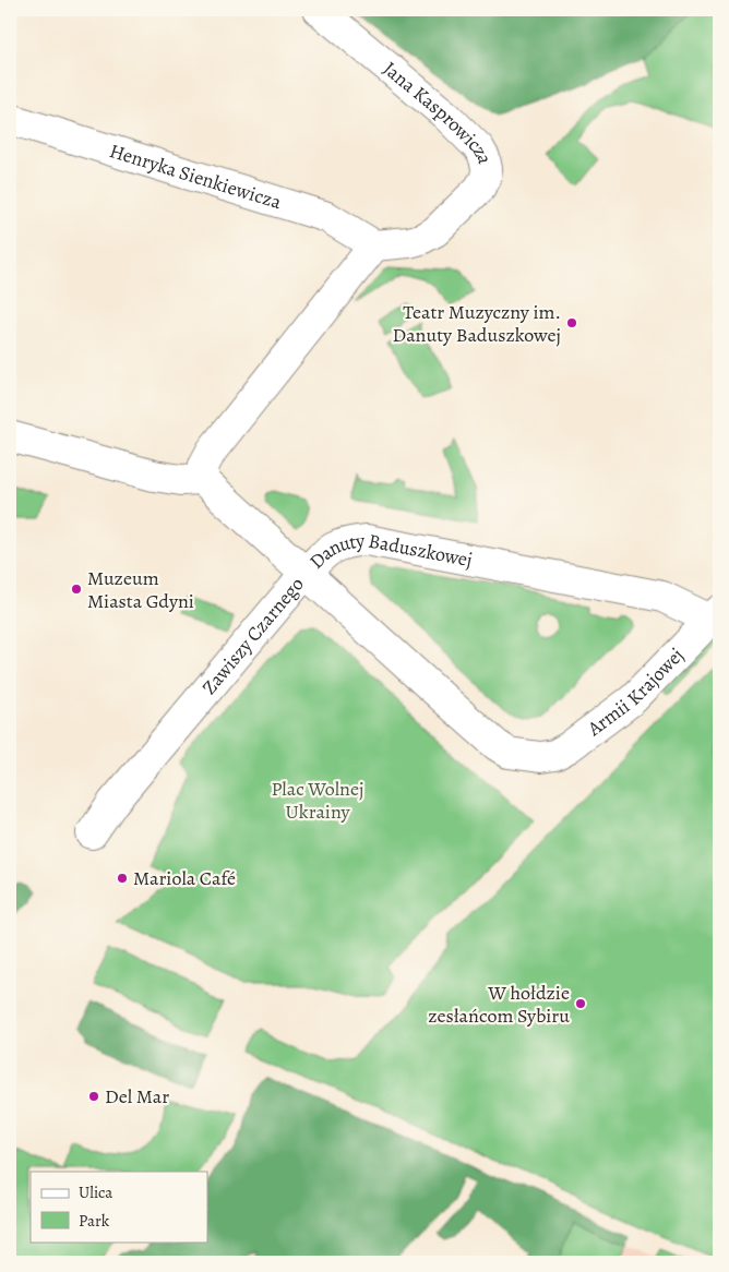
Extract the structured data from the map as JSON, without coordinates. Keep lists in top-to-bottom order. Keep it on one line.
{"streets":{"street":["Jana Kasprowicza","Henryka Sienkiewicza","Danuty Baduszkowej","Zawiszy Czarnego","Armii Krajowej"]},"crossings":[["Jana Kasprowicza","Henryka Sienkiewicza"],["Danuty Baduszkowej","Zawiszy Czarnego"],["Danuty Baduszkowej","Armii Krajowej"],["Zawiszy Czarnego","Armii Krajowej"]],"parks":["Plac Wolnej Ukrainy"],"places":["Teatr Muzyczny im. Danuty Baduszkowej","Muzeum Miasta Gdyni","Mariola Café","W hołdzie zesłańcom Sybiru","Del Mar"],"legend":["Ulica","Park"]}
